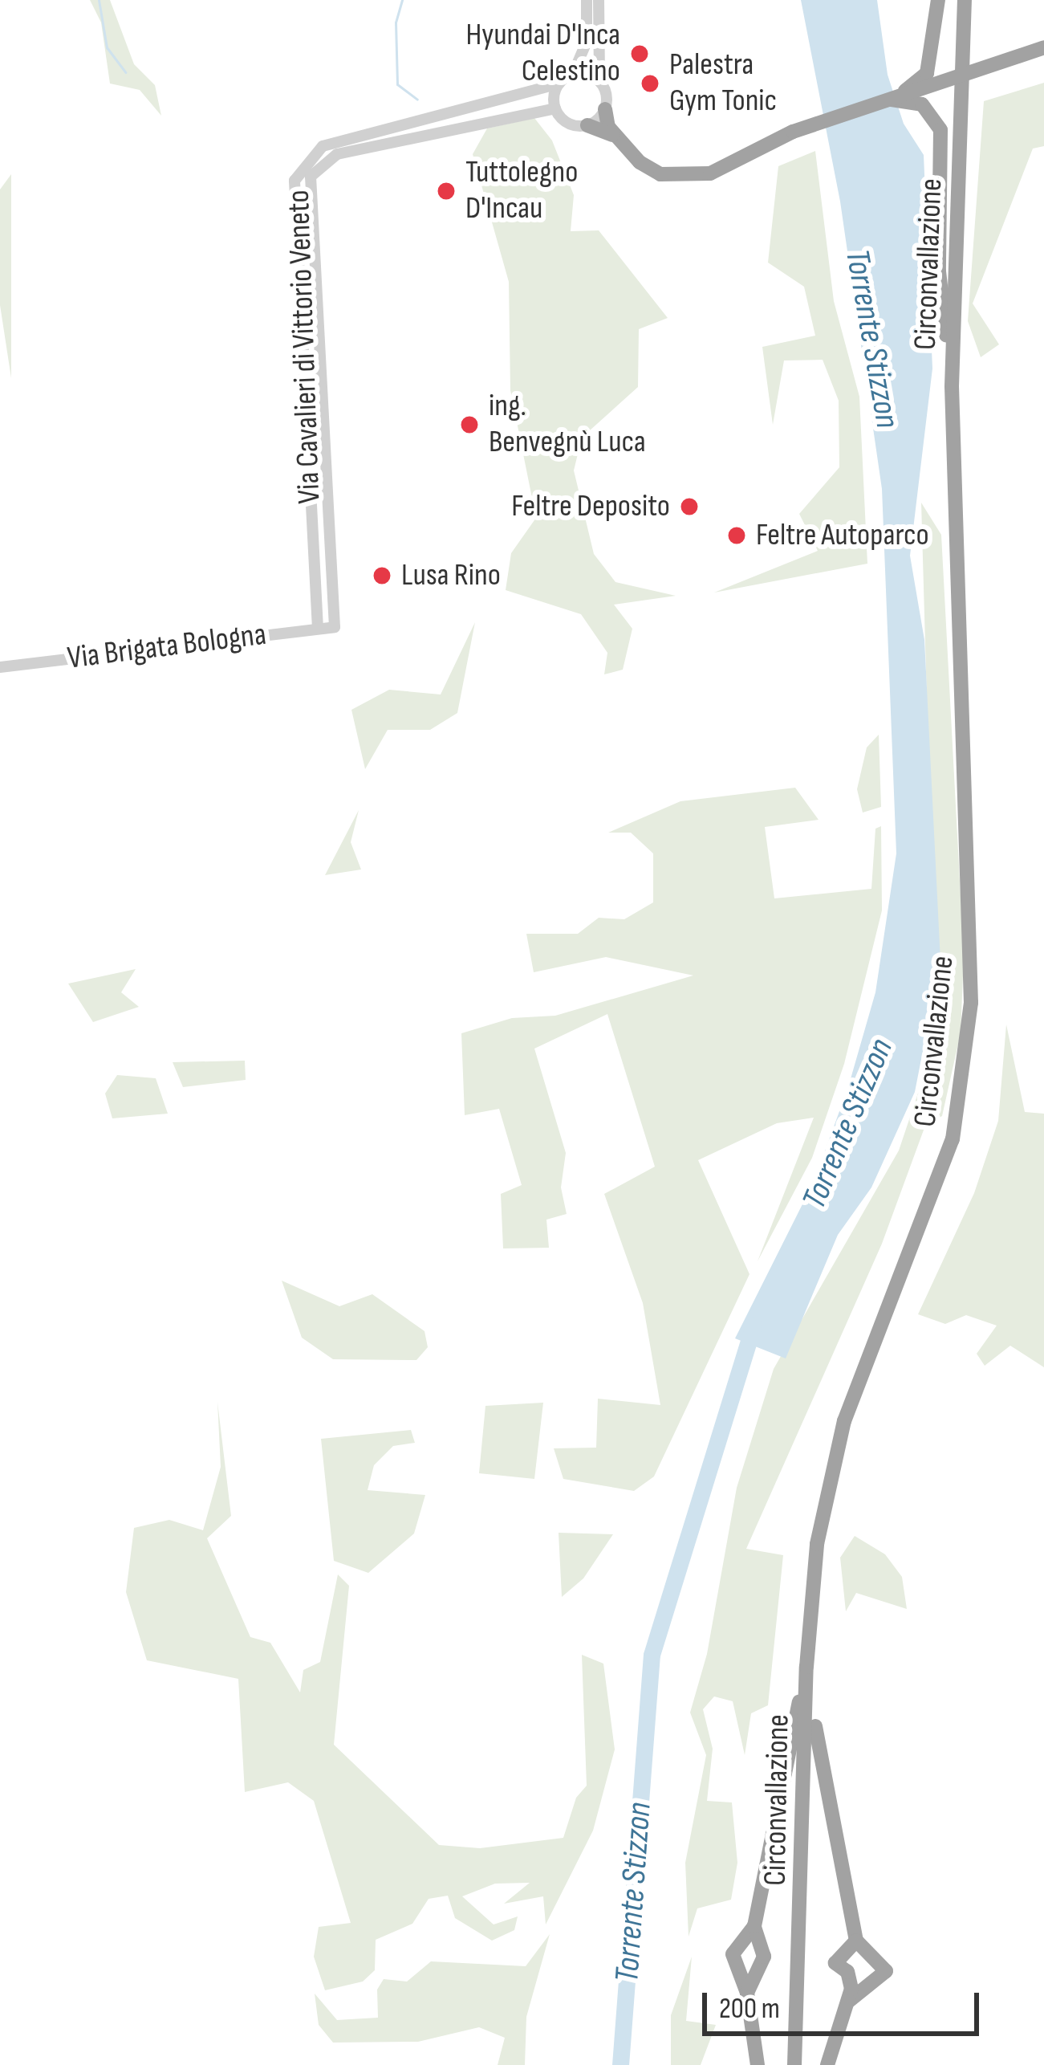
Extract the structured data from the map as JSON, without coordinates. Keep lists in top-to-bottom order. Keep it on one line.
{"streets":{"highway":["Circonvallazione"],"street":["Via Cavalieri di Vittorio Veneto","Via Brigata Bologna"]},"crossings":[["Via Cavalieri di Vittorio Veneto","Via Brigata Bologna"]],"water":["Torrente Stizzon"],"places":["Hyundai D'Inca Celestino","Palestra Gym Tonic","Tuttolegno D'Incau","ing. Benvegnù Luca","Feltre Deposito","Feltre Autoparco","Lusa Rino"],"scale_bar":"200 m"}
